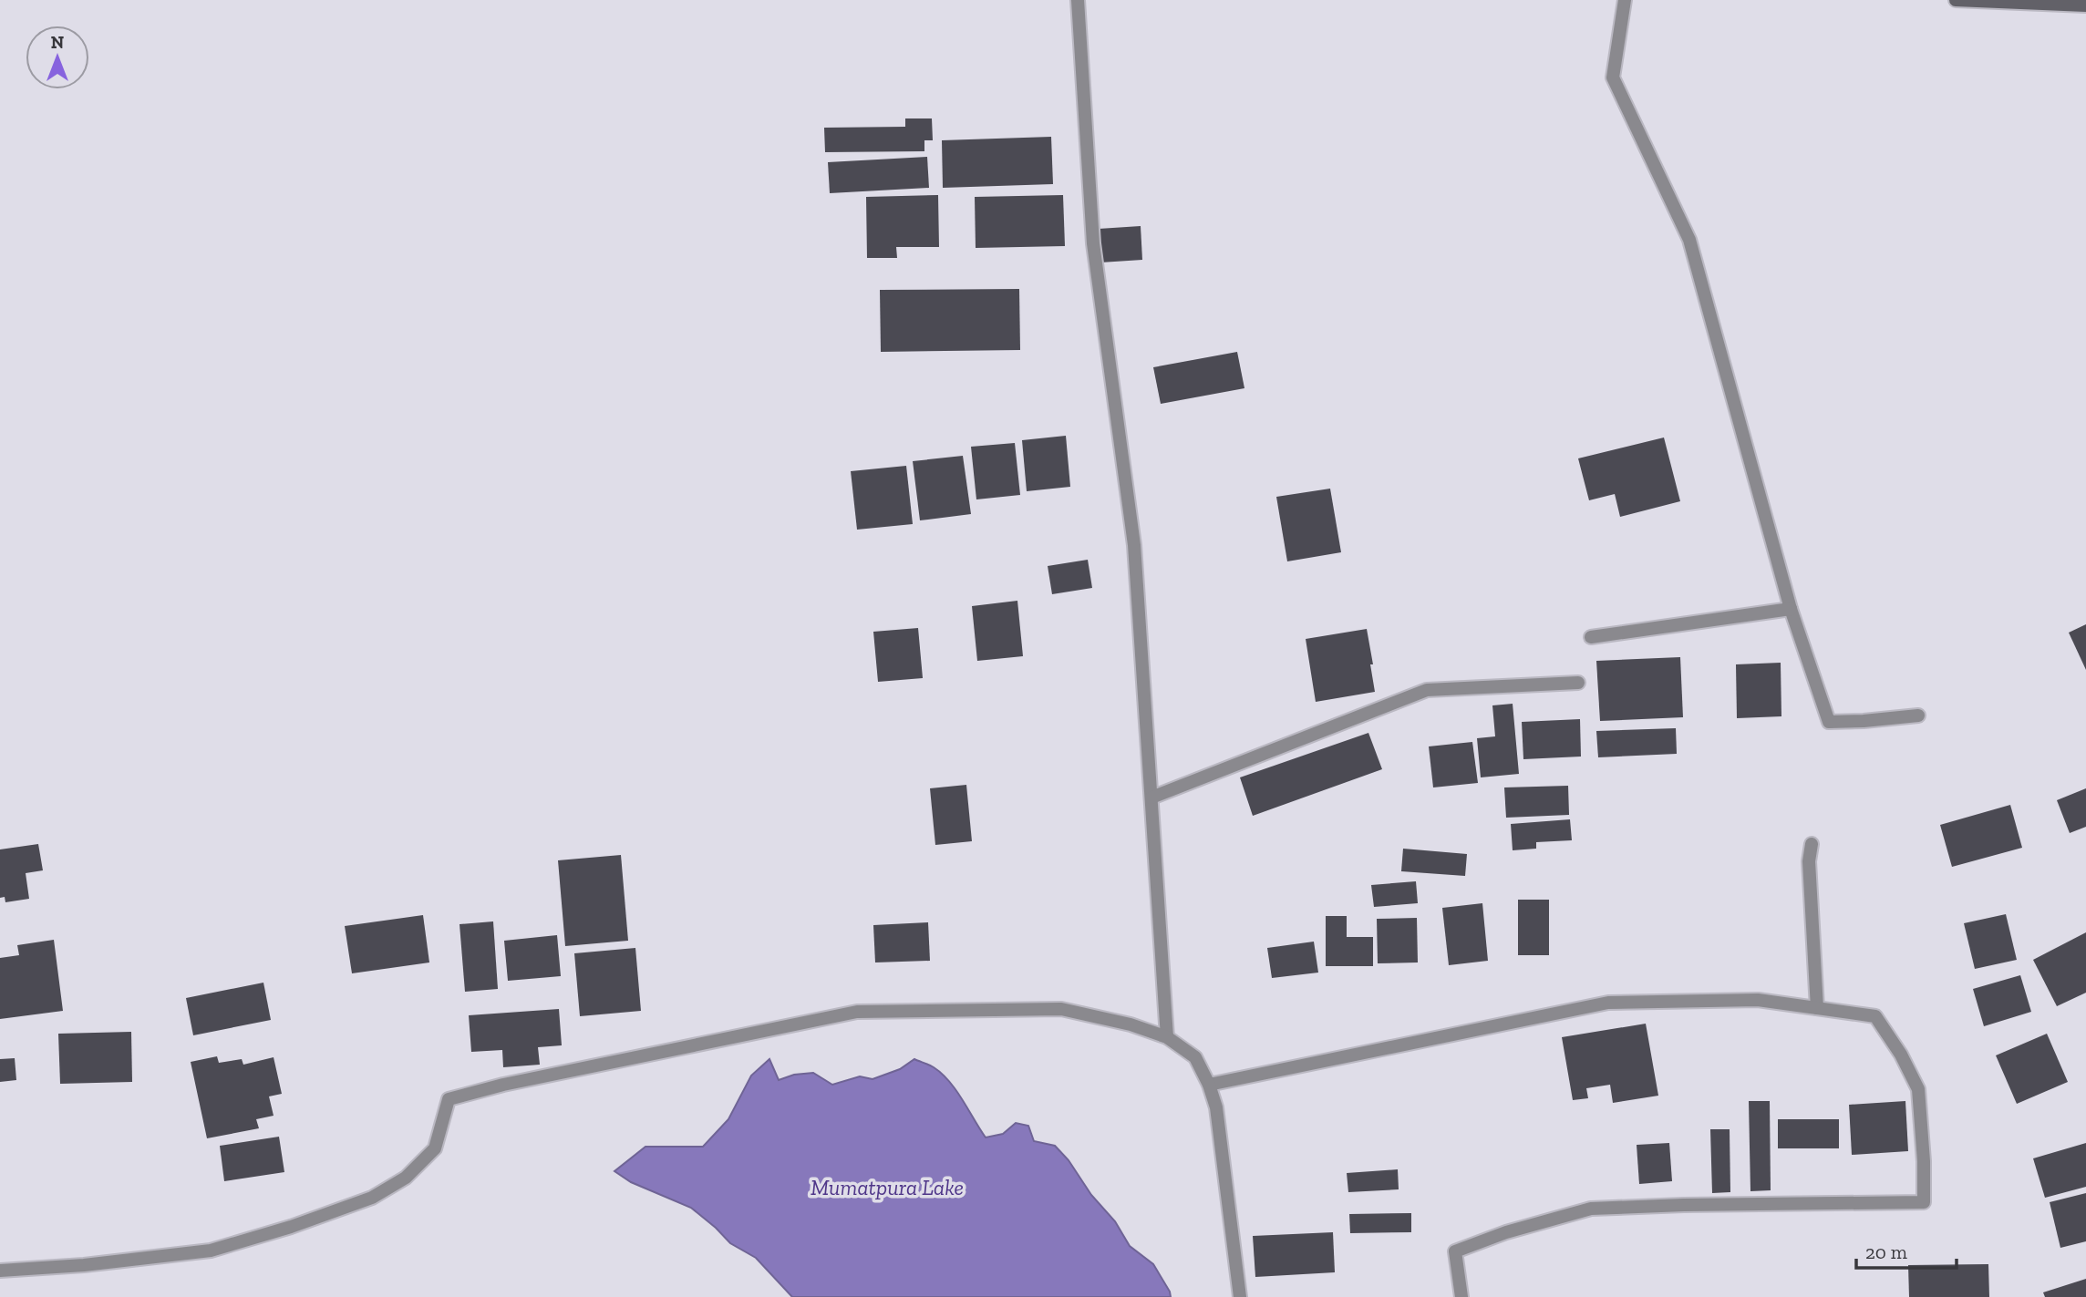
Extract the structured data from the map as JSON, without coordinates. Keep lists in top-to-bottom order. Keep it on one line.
{"water":["Mumatpura Lake"],"scale_bar":"20 m","north":"top"}
